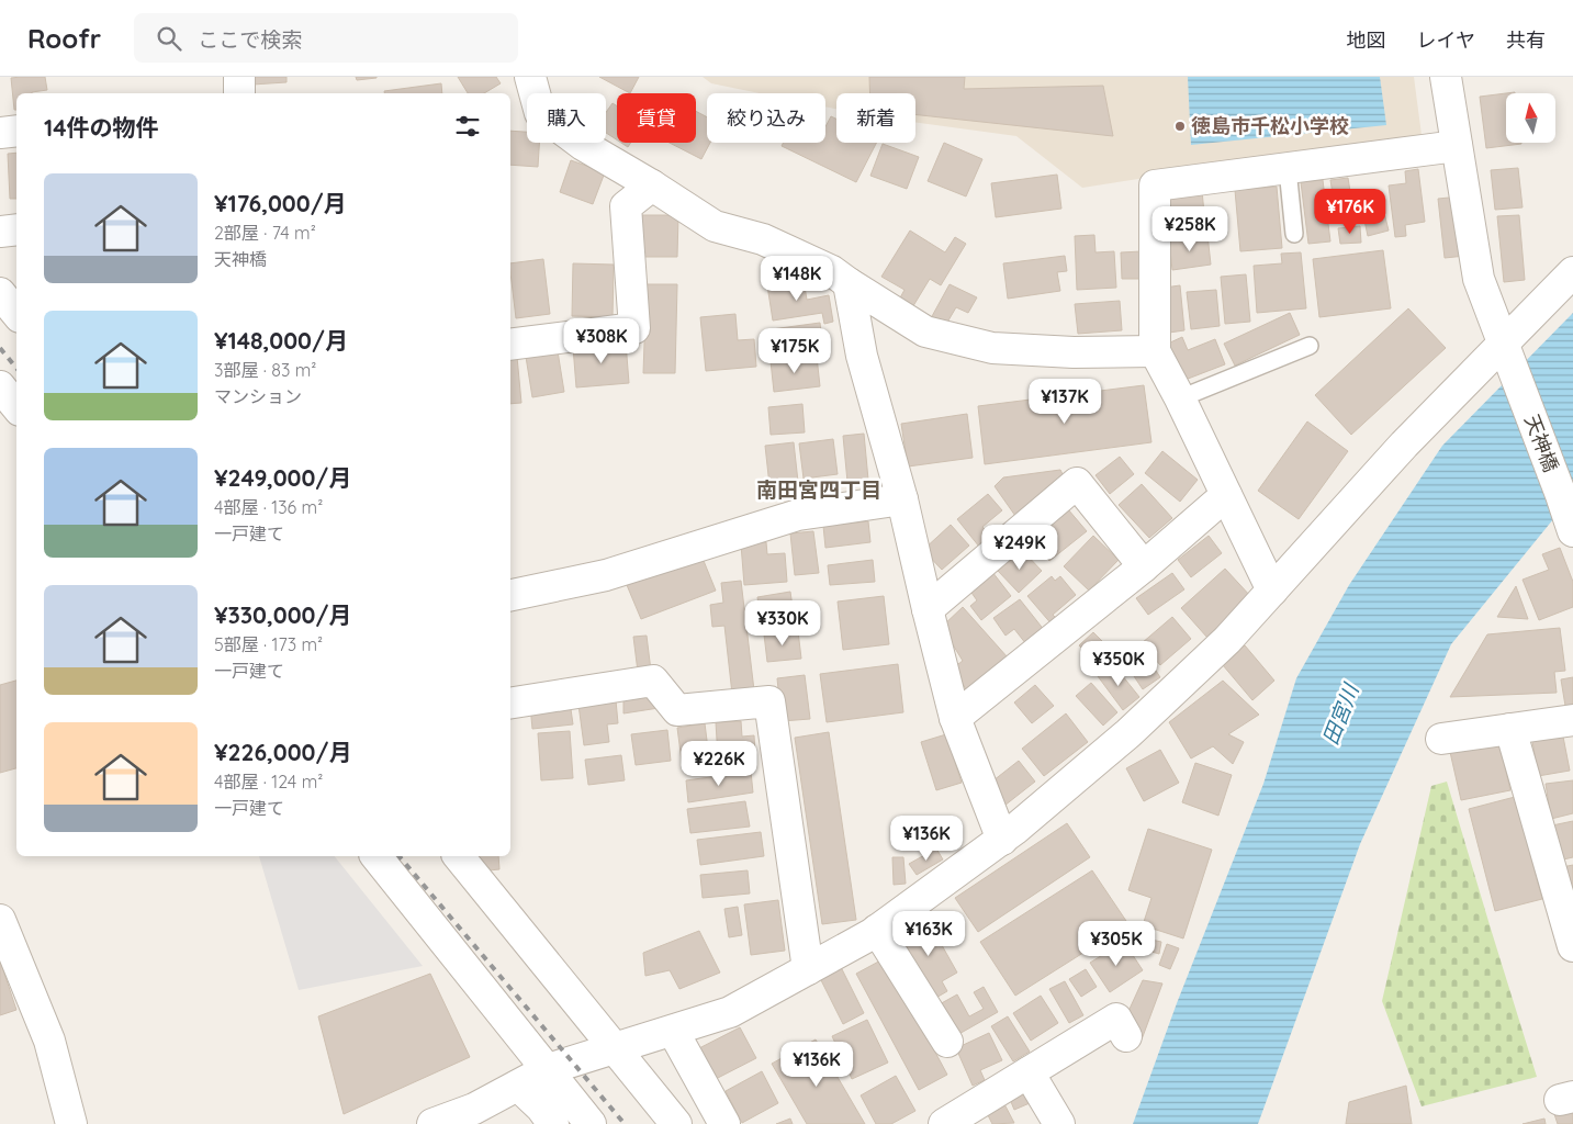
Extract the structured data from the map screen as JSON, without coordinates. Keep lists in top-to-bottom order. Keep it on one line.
{"streets":{"street":["天神橋"]},"districts":["南田宮四丁目"],"water":["田宮川"],"places":["徳島市千松小学校"],"north":"top","page":{"header":"Roofr","search":"ここで検索","nav":["地図","レイヤ","共有"],"chip":["購入","賃貸","絞り込み","新着"],"heading":"14件の物件","list":[{"name":"¥176,000/月","note":"2部屋 · 74 m² · 天神橋"},{"name":"¥148,000/月","note":"3部屋 · 83 m² · マンション"},{"name":"¥249,000/月","note":"4部屋 · 136 m² · 一戸建て"},{"name":"¥330,000/月","note":"5部屋 · 173 m² · 一戸建て"},{"name":"¥226,000/月","note":"4部屋 · 124 m² · 一戸建て"}],"price":["¥176K","¥258K","¥148K","¥308K","¥175K","¥137K","¥249K","¥330K","¥350K","¥226K","¥136K","¥163K","¥305K","¥136K"]}}
